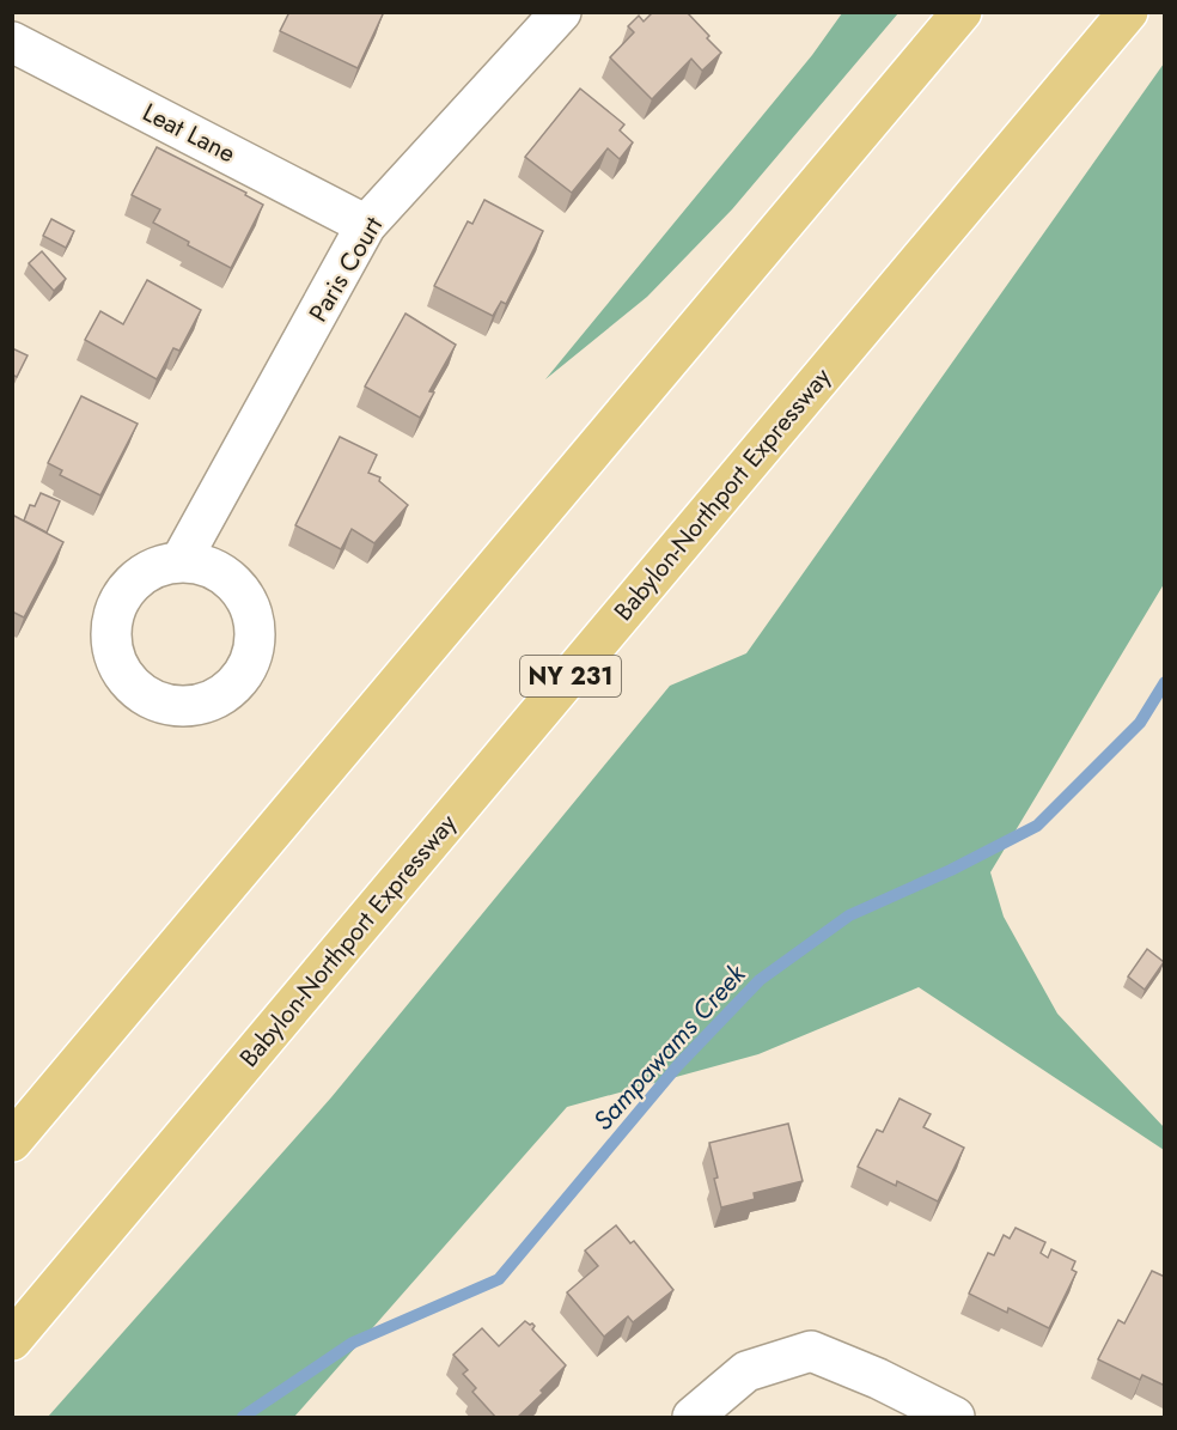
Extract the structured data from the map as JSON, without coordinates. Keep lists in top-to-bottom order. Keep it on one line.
{"streets":{"main road":["Babylon-Northport Expressway","NY 231"],"street":["Leat Lane","Paris Court"]},"crossings":[["Leat Lane","Paris Court"]],"water":["Sampawams Creek"]}
